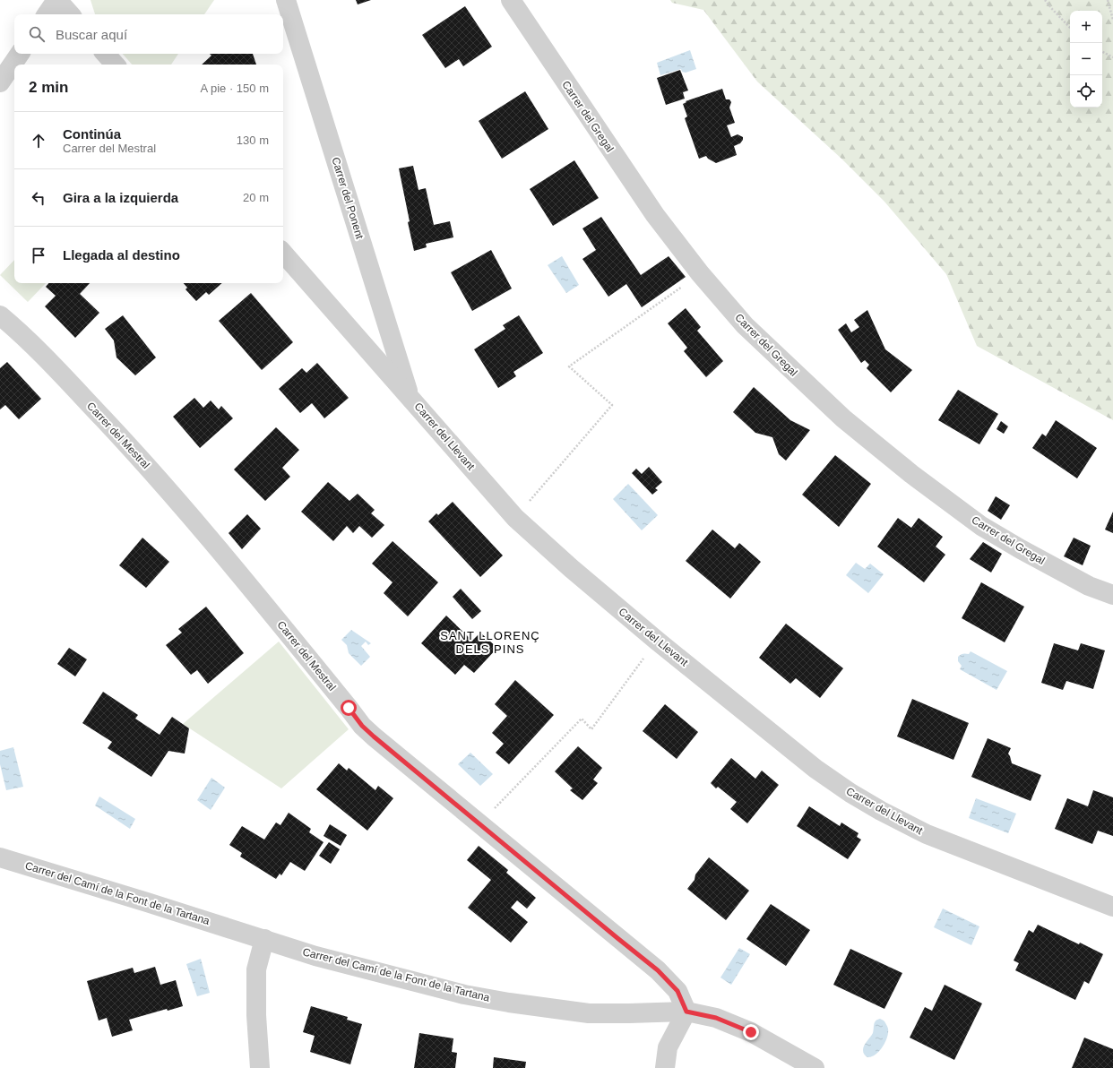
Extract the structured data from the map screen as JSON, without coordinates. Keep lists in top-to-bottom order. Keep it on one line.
{"streets":{"street":["Carrer del Gregal","Carrer del Ponent","Carrer del Mestral","Carrer del Llevant","Carrer del Camí de la Font de la Tartana"]},"crossings":[["Carrer del Ponent","Carrer del Llevant"],["Carrer del Mestral","Carrer del Camí de la Font de la Tartana"]],"districts":["SANT LLORENÇ DELS PINS"],"page":{"map_buttons":["+","−"],"search":"Buscar aquí","heading":["2 min","A pie · 150 m"],"list":[["Continúa","Carrer del Mestral","130 m"],["Gira a la izquierda","20 m"],"Llegada al destino"]}}
